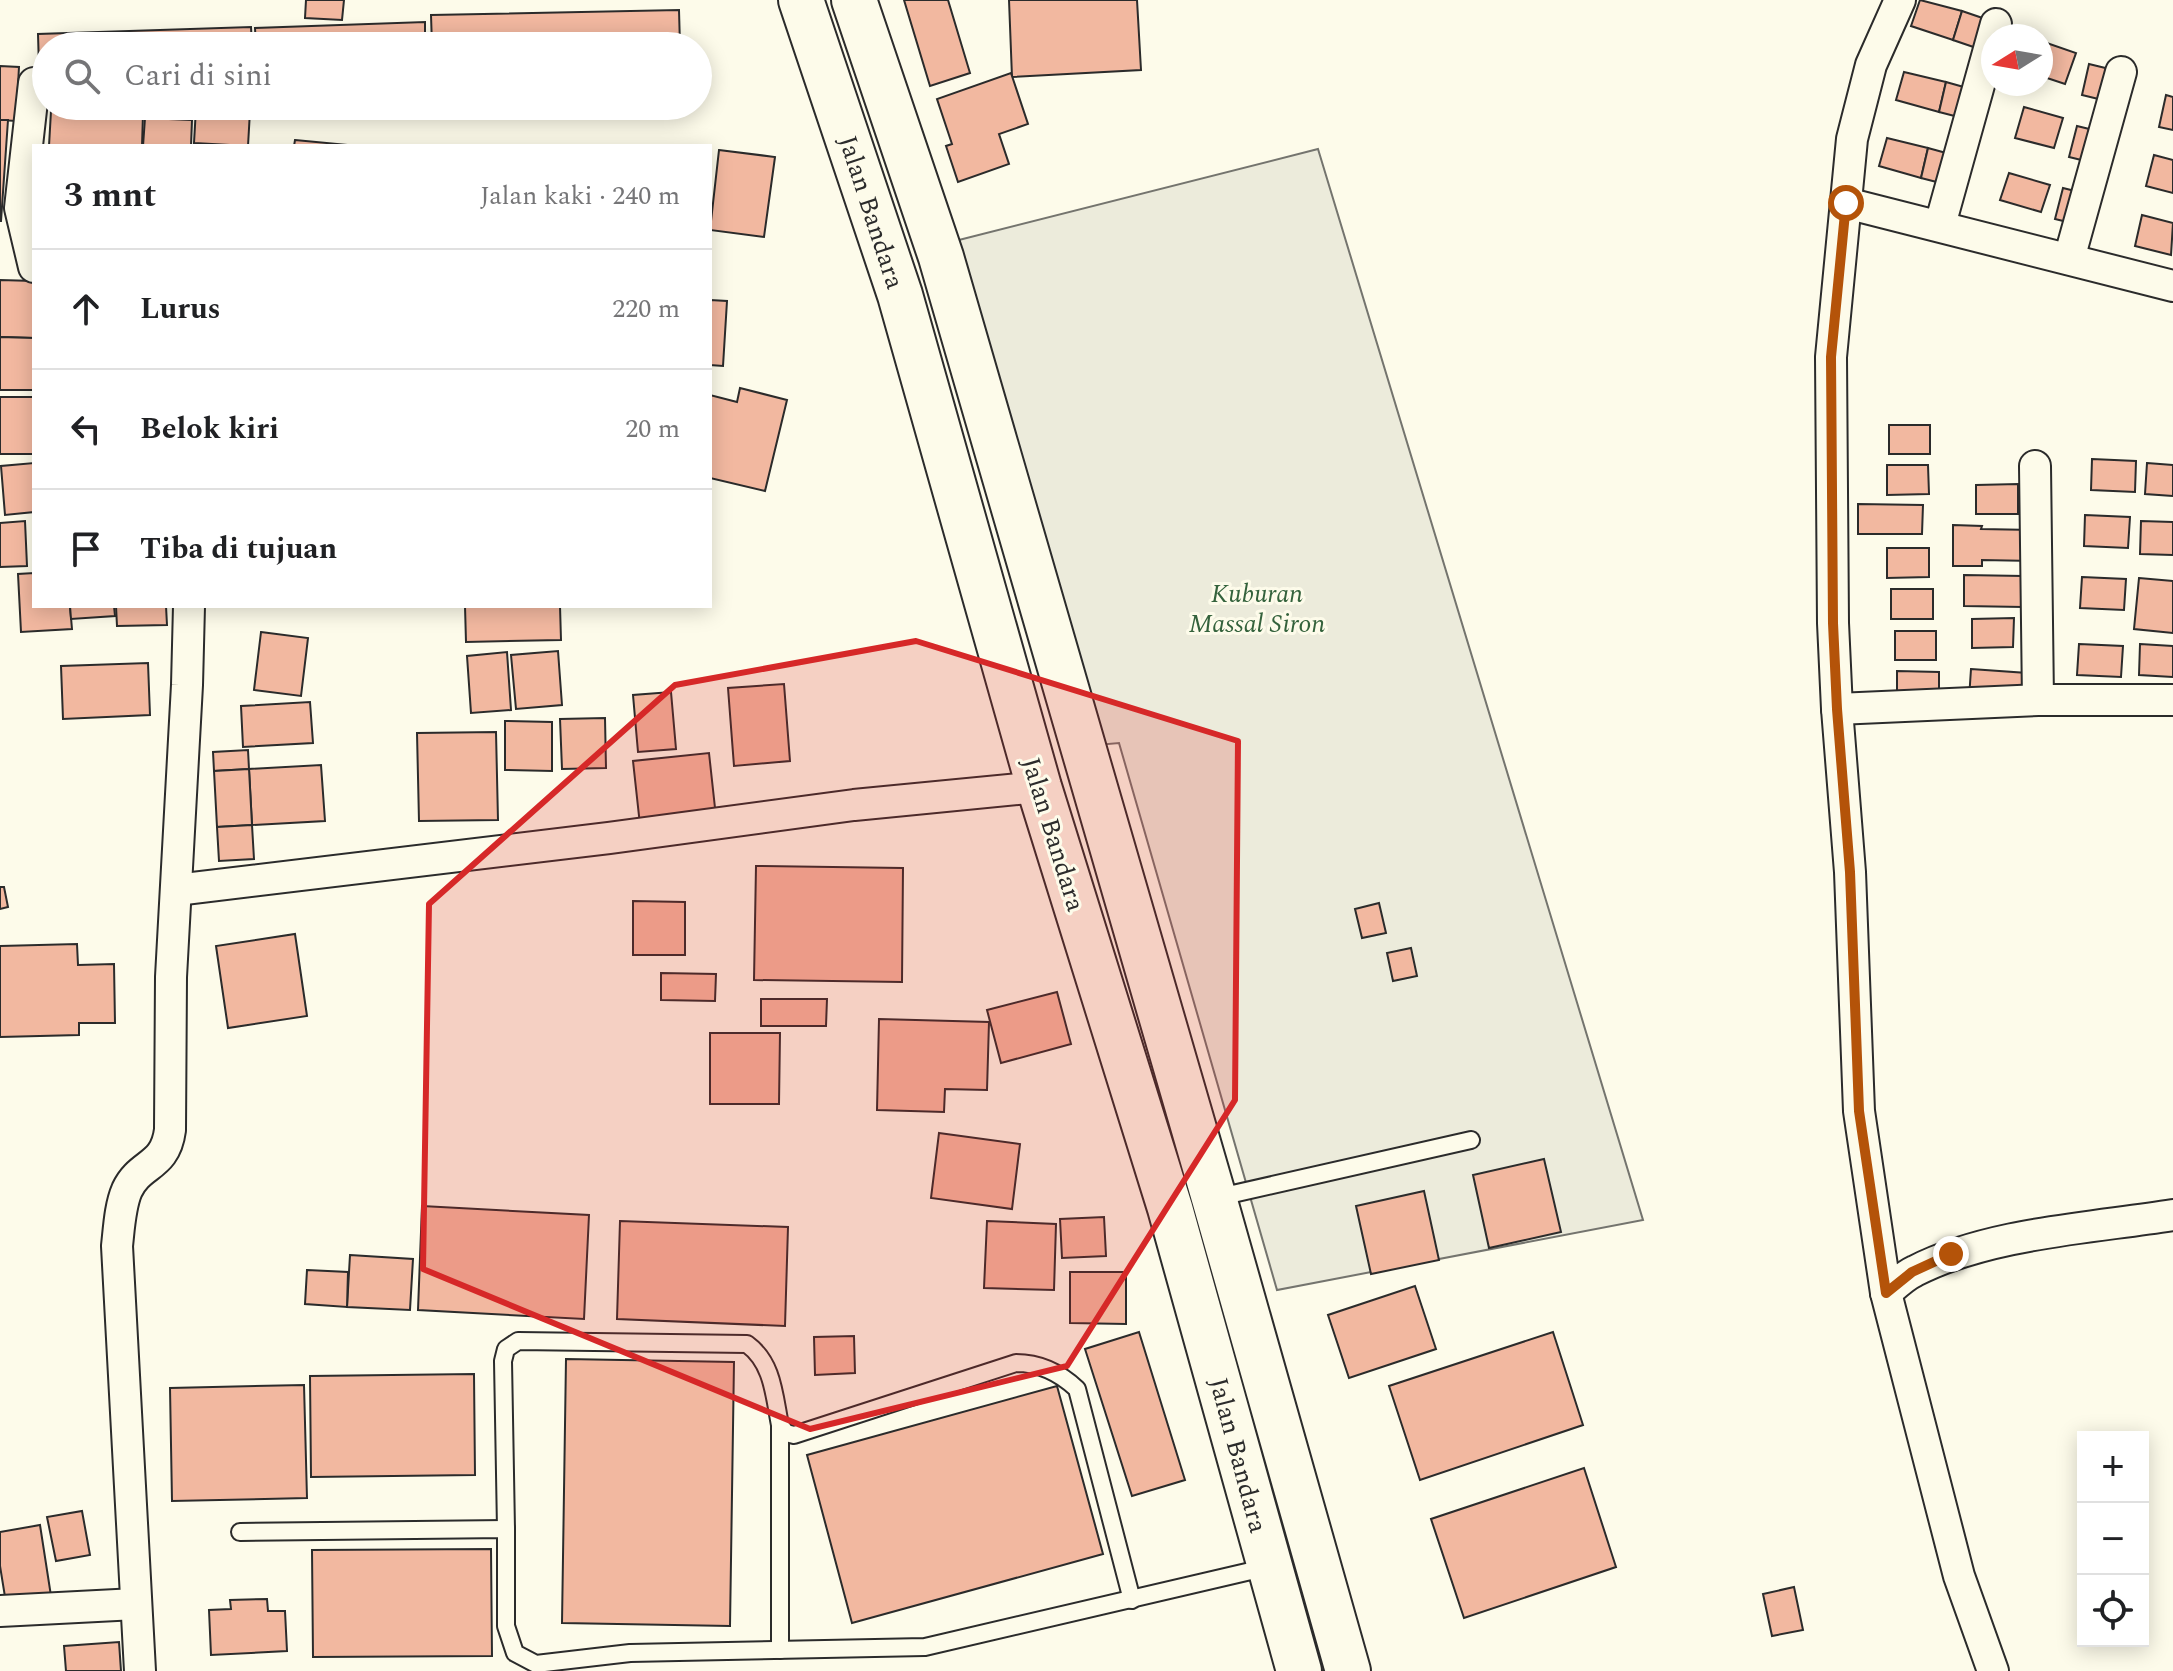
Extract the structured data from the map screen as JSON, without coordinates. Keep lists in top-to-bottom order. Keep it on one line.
{"streets":{"highway":["Jalan Bandara"]},"parks":["Kuburan Massal Siron"],"north":"left","page":{"search":"Cari di sini","heading":["3 mnt","Jalan kaki · 240 m"],"list":[["Lurus","220 m"],["Belok kiri","20 m"],"Tiba di tujuan"],"map_buttons":["+","−"]}}
